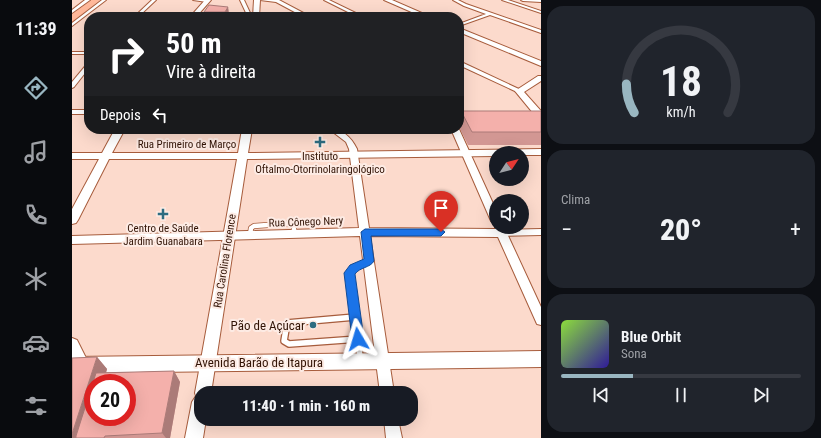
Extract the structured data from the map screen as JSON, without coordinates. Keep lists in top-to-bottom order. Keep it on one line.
{"streets":{"main road":["Rua Primeiro de Março","Rua Carolina Florence","Avenida Barão de Itapura"],"street":["Rua Cônego Nery"]},"crossings":[["Rua Primeiro de Março","Rua Carolina Florence"],["Rua Cônego Nery","Rua Carolina Florence"],["Rua Carolina Florence","Avenida Barão de Itapura"]],"places":{"health":["Instituto Oftalmo-Otorrinolaringológico","Centro de Saúde Jardim Guanabara"],"other":["Pão de Açúcar"]},"north":"top right","page":{"tabs":"11:39","turn":["50 m","Vire à direita"],"then":"Depois","tile":"Clima","heat":["−","20°","+"],"song":["Blue Orbit","Sona"],"limit":"20","trip":"11:40 · 1 min · 160 m","gauge":["18","km/h"]}}
